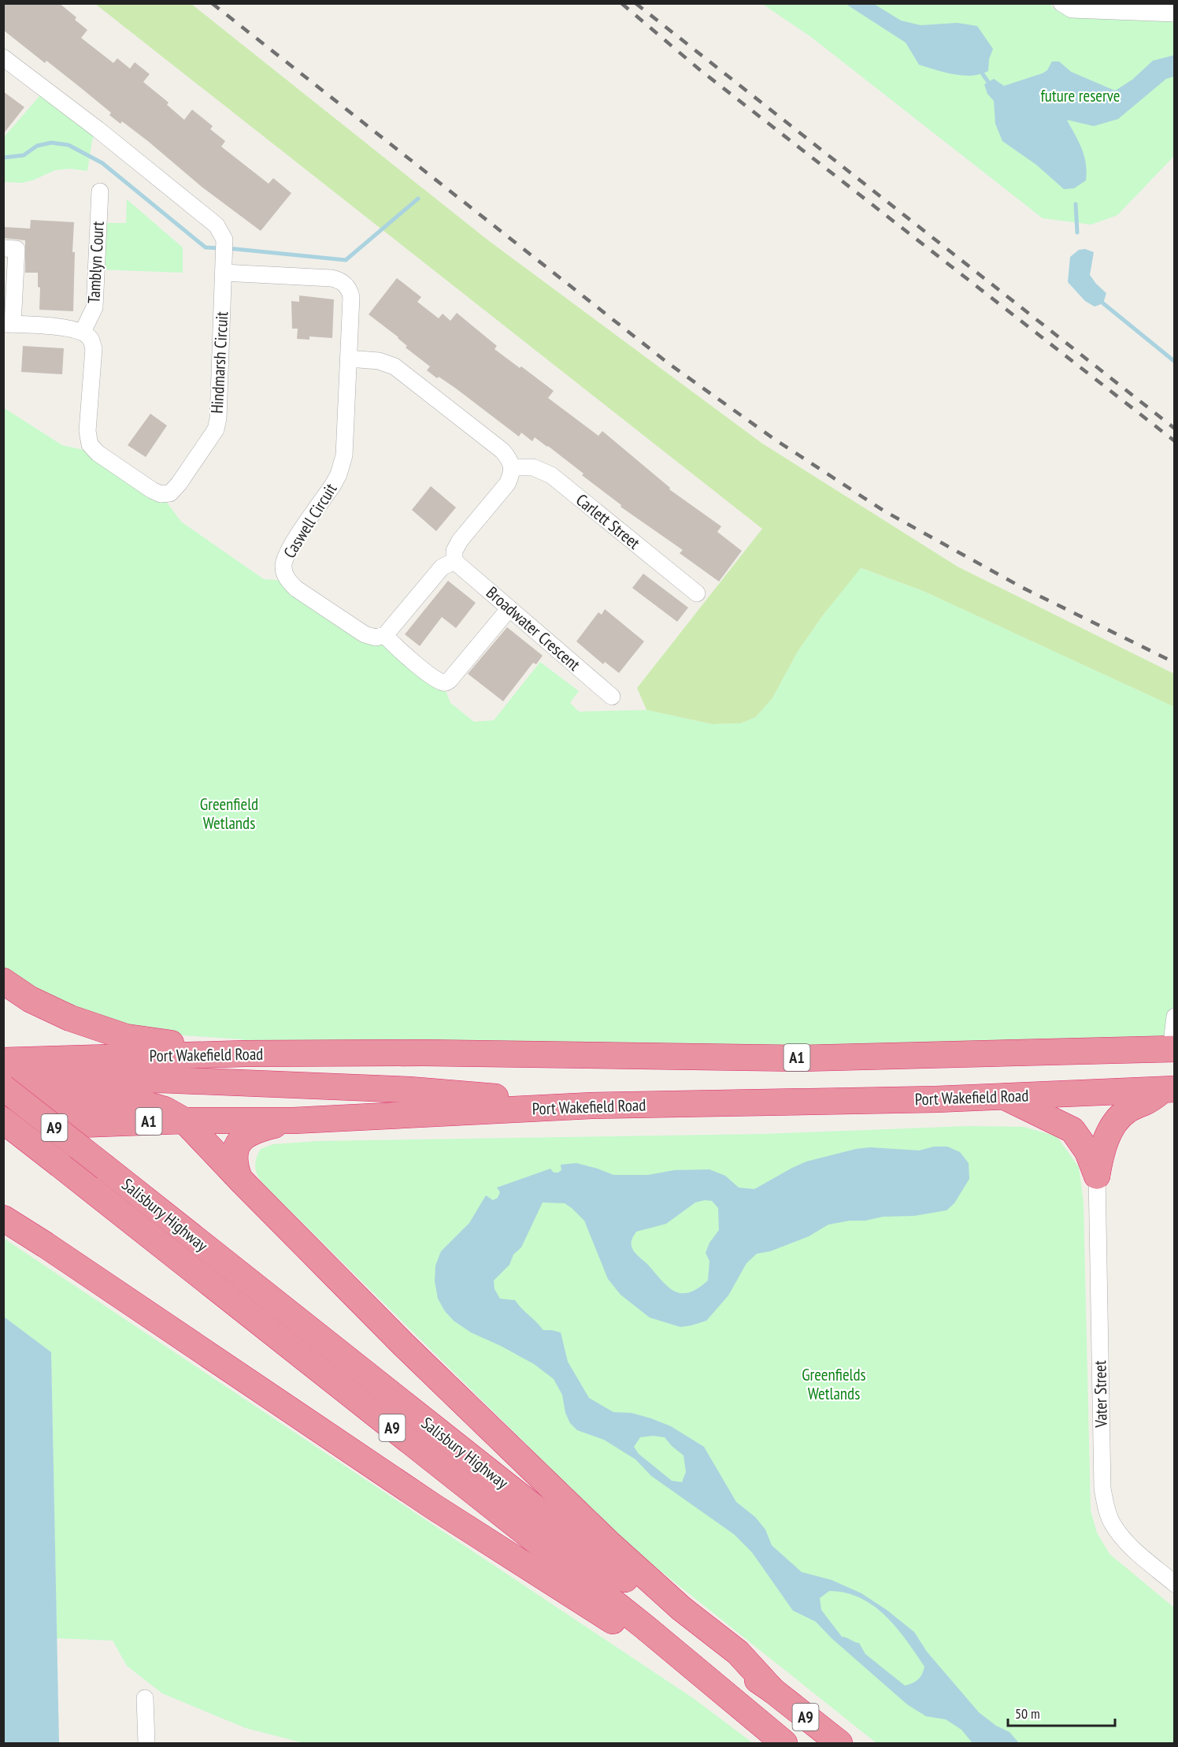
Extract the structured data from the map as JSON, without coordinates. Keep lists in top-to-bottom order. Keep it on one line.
{"streets":{"highway":["Port Wakefield Road","A1","A9","Salisbury Highway"],"street":["Tamblyn Court","Hindmarsh Circuit","Caswell Circuit","Carlett Street","Broadwater Crescent","Vater Street"]},"crossings":[["Tamblyn Court","Hindmarsh Circuit"],["Hindmarsh Circuit","Caswell Circuit"]],"parks":["future reserve","Greenfield Wetlands","Greenfields Wetlands"],"scale_bar":"50 m"}
